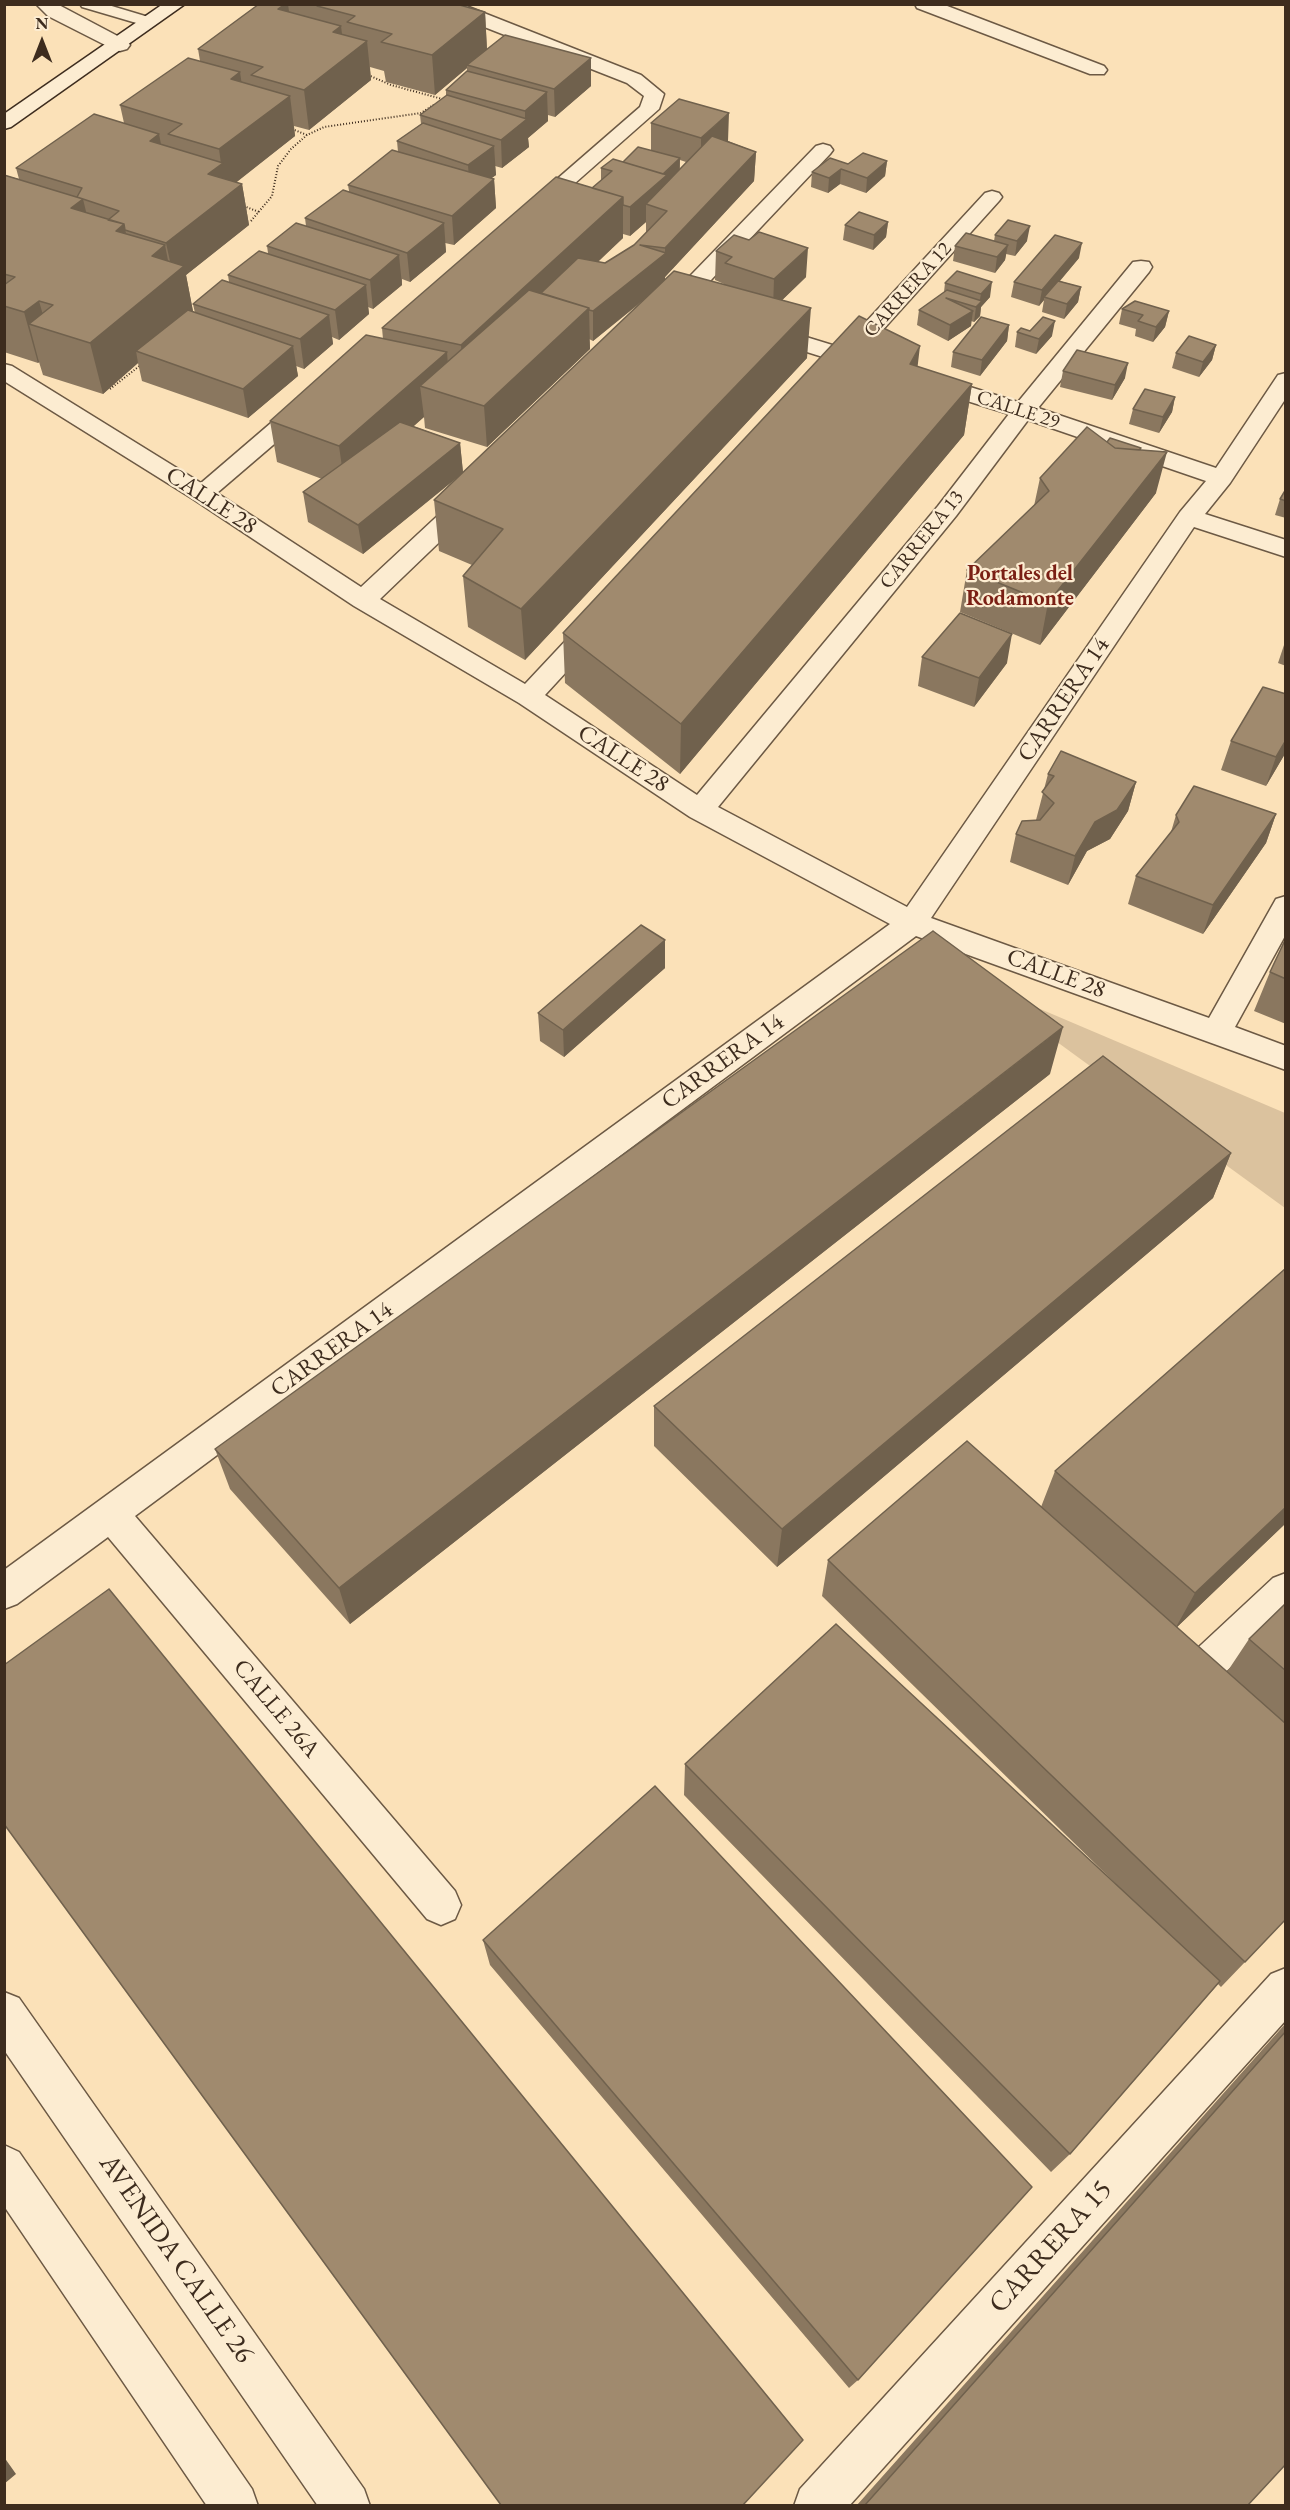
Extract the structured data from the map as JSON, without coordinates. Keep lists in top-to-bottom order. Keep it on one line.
{"streets":{"street":["CARRERA 12","CALLE 29","CALLE 28","CARRERA 13","CARRERA 14","CALLE 26A","CARRERA 15","AVENIDA CALLE 26"]},"crossings":[["CARRERA 12","CALLE 29"],["CALLE 29","CARRERA 13"],["CALLE 29","CARRERA 14"],["CALLE 28","CARRERA 13"],["CALLE 28","CARRERA 14"],["CARRERA 14","CALLE 26A"]],"districts":["Portales del Rodamonte"],"north":"top"}
